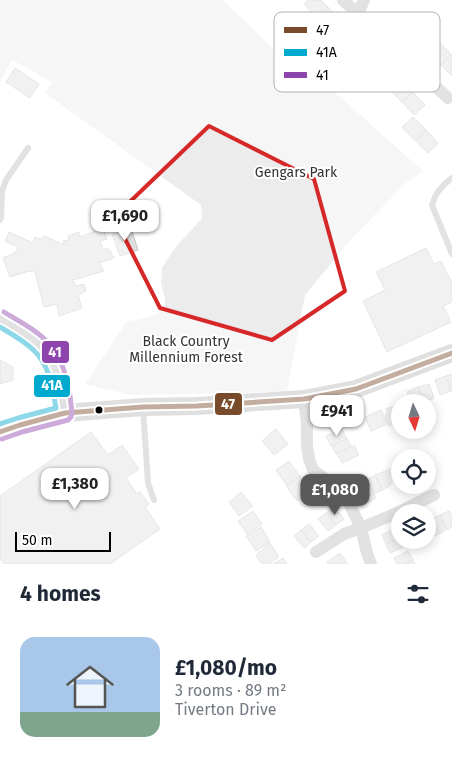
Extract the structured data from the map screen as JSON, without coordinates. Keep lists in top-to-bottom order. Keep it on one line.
{"parks":["Gengars Park","Black Country Millennium Forest"],"lines":["transit line 41","transit line 41A","transit line 47"],"legend":["47","41A","41"],"scale_bar":"50 m","north":"bottom","page":{"price":["£1,690","£941","£1,380","£1,080"],"scale":"50 m","heading":"4 homes","list":[{"name":"£1,080/mo","note":"3 rooms · 89 m² · Tiverton Drive"}]}}
